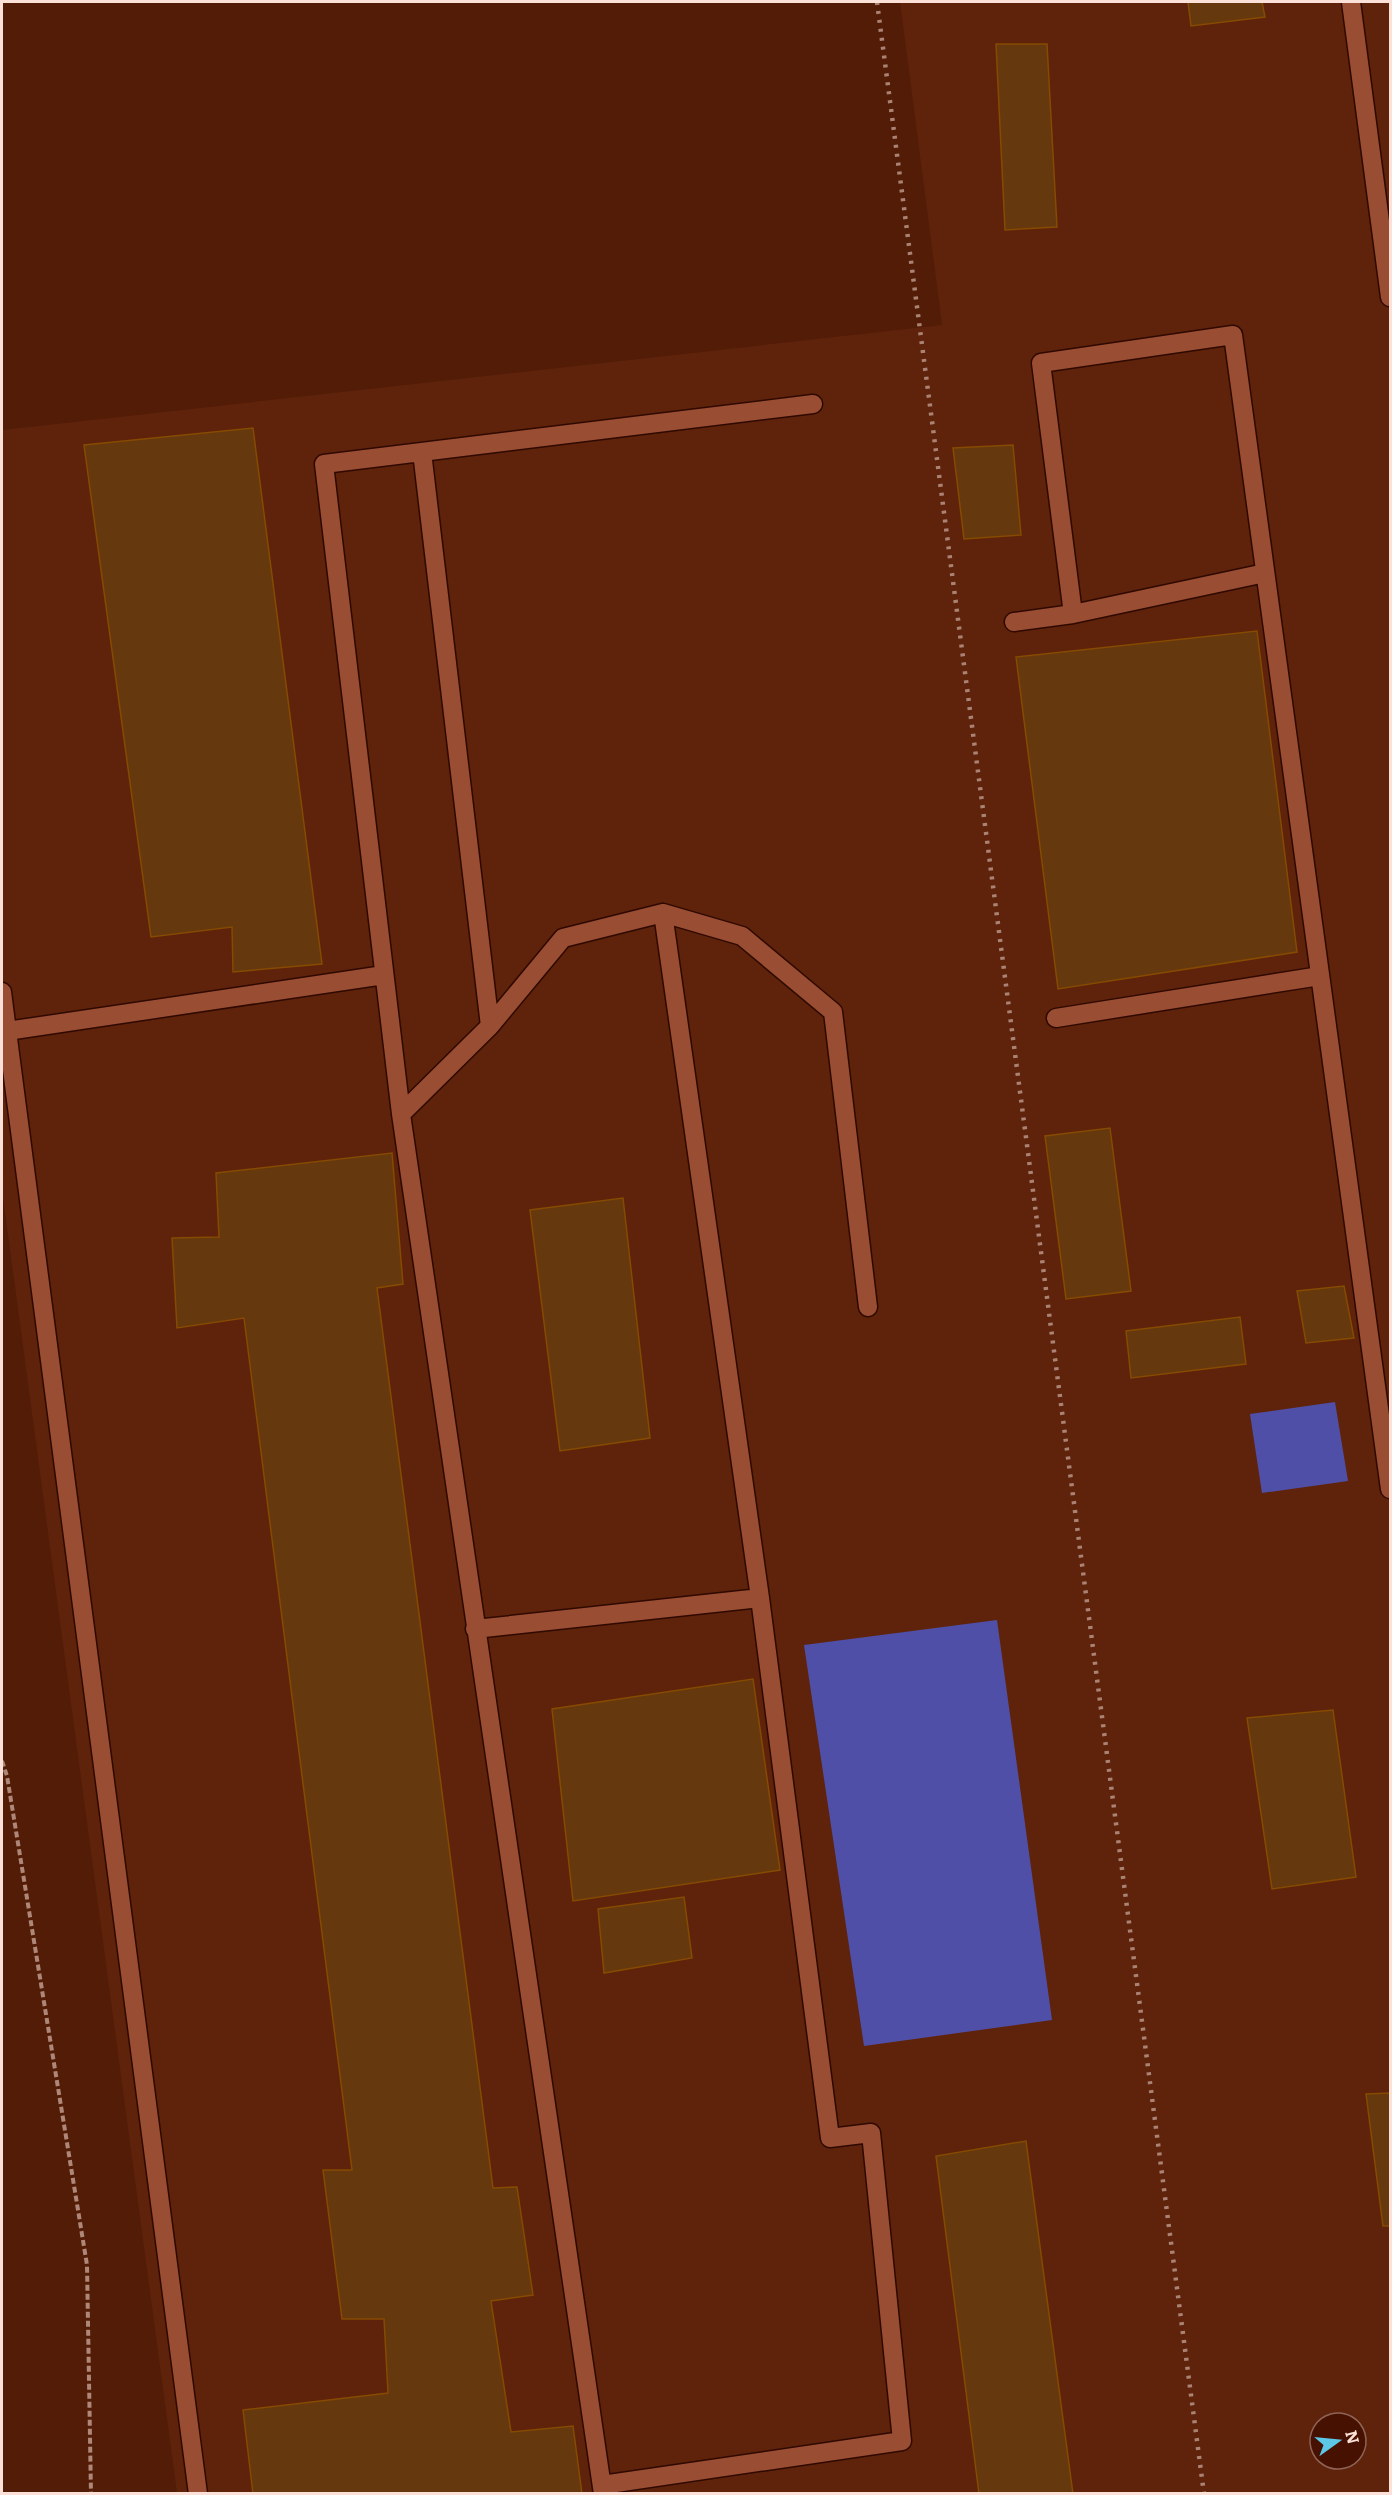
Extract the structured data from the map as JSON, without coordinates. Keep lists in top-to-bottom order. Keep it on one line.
{"north":"right"}
